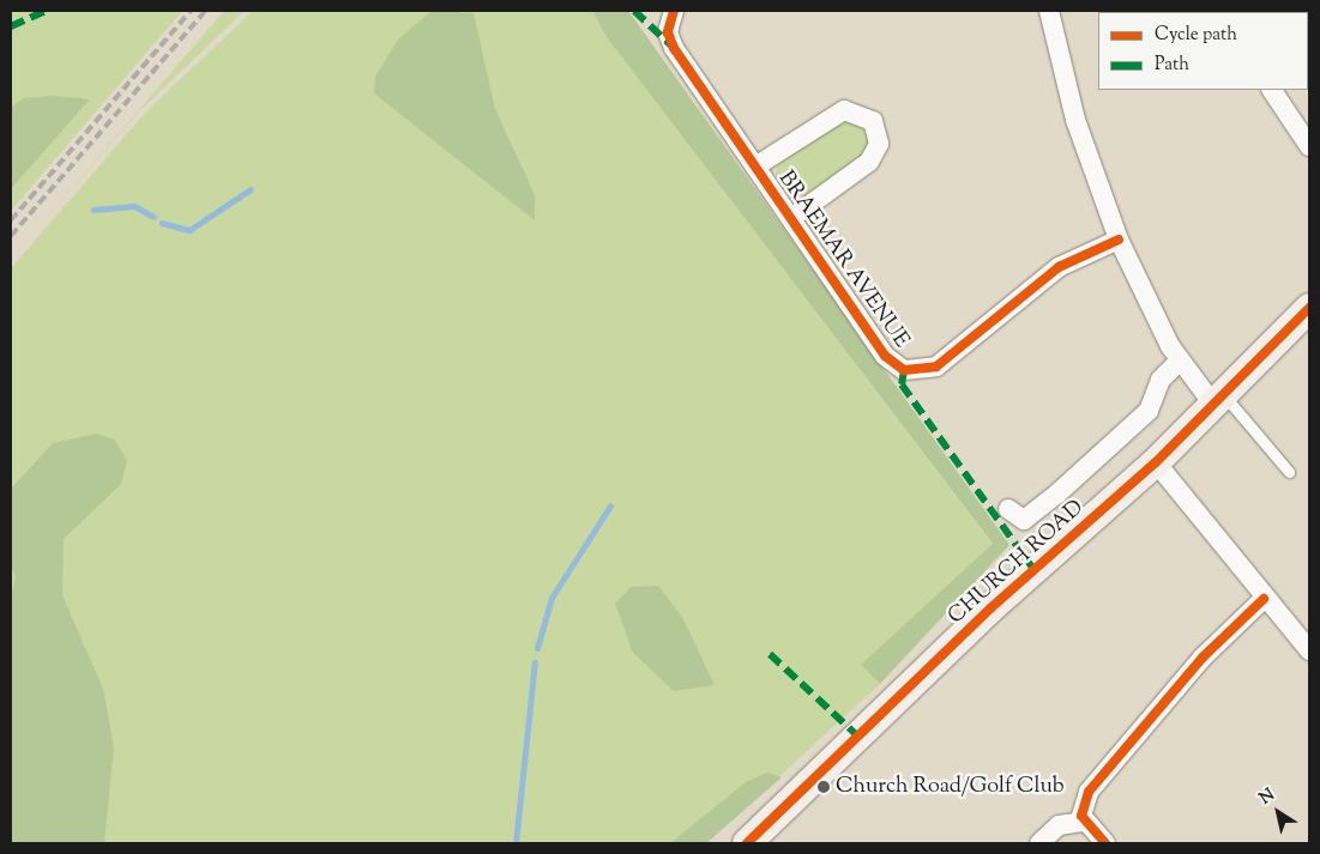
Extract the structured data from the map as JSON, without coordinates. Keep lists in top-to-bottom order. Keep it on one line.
{"streets":{"main road":["CHURCH ROAD"],"street":["BRAEMAR AVENUE"]},"places":["Church Road/Golf Club"],"legend":["Cycle path","Path"],"north":"top left"}
